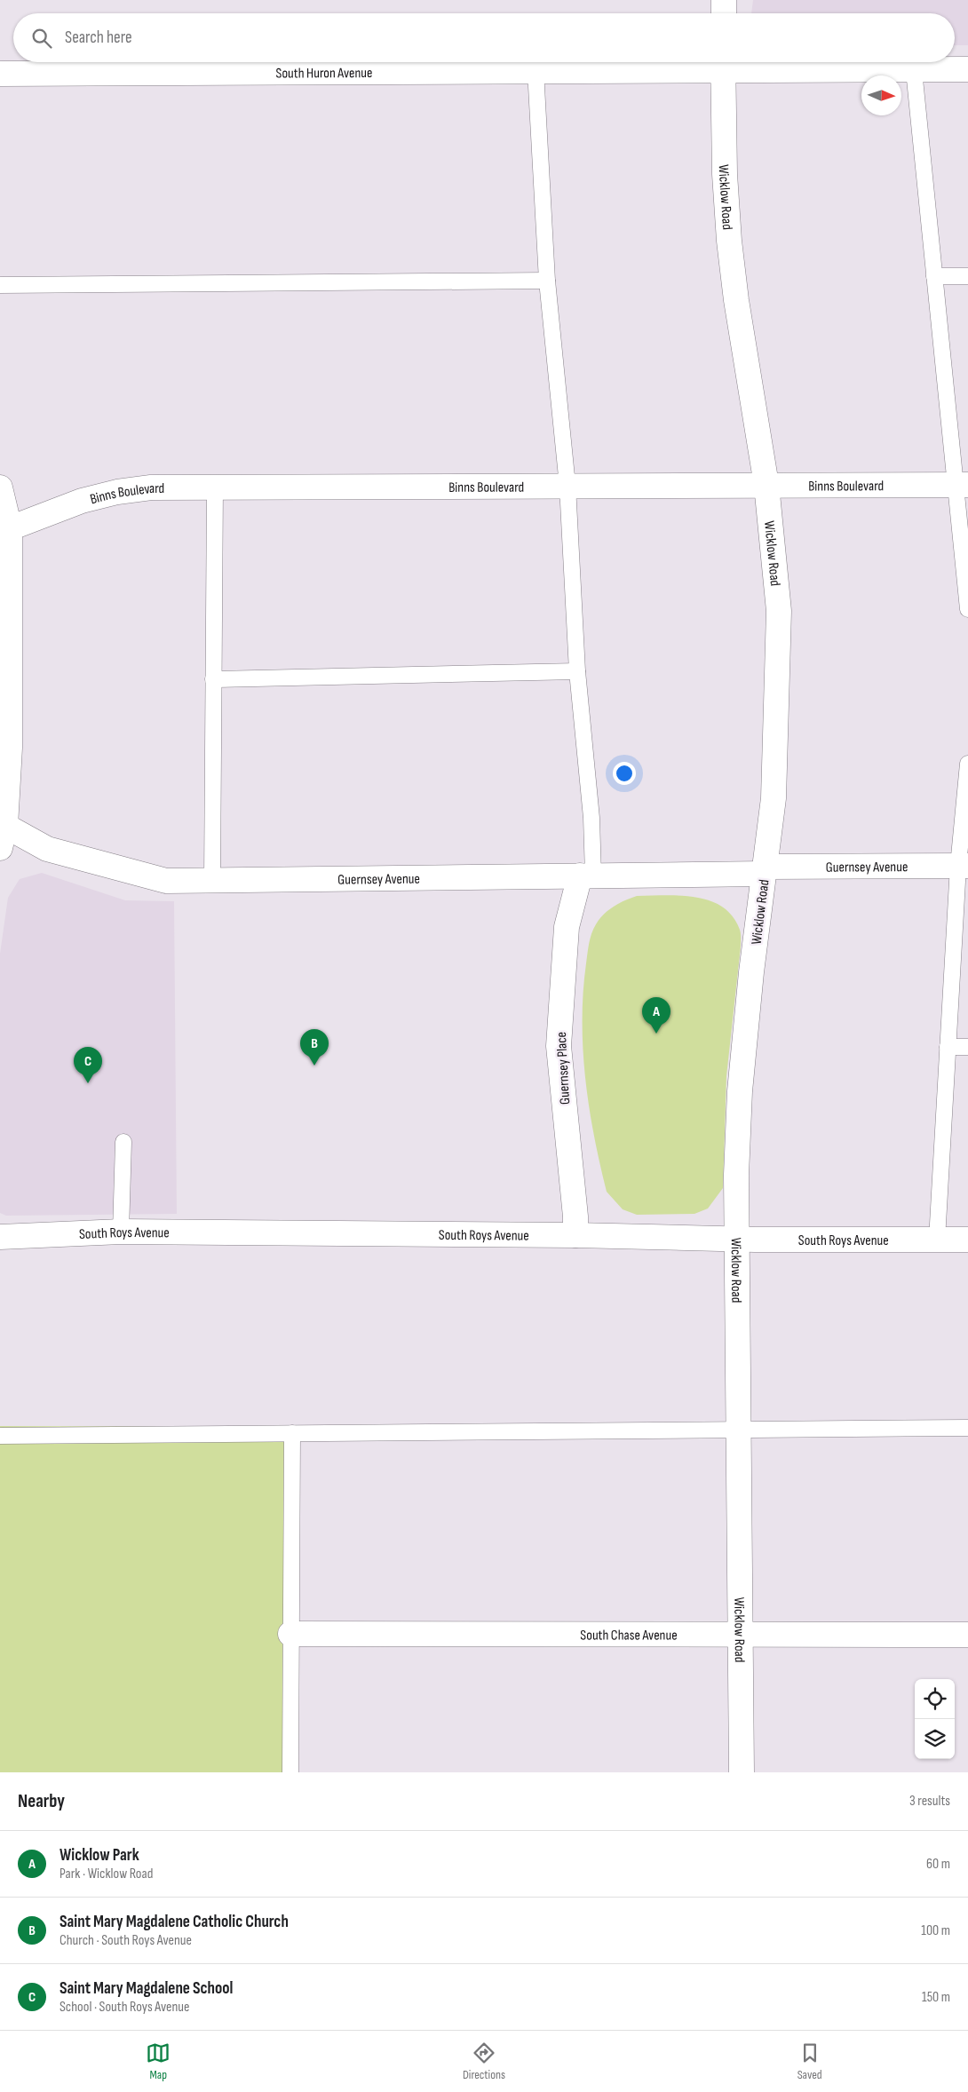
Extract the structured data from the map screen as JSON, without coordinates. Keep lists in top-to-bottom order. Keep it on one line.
{"streets":{"street":["South Huron Avenue","Wicklow Road","Binns Boulevard","Guernsey Avenue","Guernsey Place","South Roys Avenue","South Chase Avenue"]},"crossings":[["South Huron Avenue","Wicklow Road"],["Wicklow Road","Binns Boulevard"],["Wicklow Road","Guernsey Avenue"],["Wicklow Road","South Roys Avenue"],["Wicklow Road","South Chase Avenue"],["Guernsey Avenue","Guernsey Place"],["Guernsey Place","South Roys Avenue"]],"north":"right","page":{"search":"Search here","pins":["A","B","C"],"heading":["Nearby","3 results"],"list":[{"mark":"A","name":"Wicklow Park","note":"Park · Wicklow Road","value":"60 m"},{"mark":"B","name":"Saint Mary Magdalene Catholic Church","note":"Church · South Roys Avenue","value":"100 m"},{"mark":"C","name":"Saint Mary Magdalene School","note":"School · South Roys Avenue","value":"150 m"}],"nav":["Map","Directions","Saved"]}}
